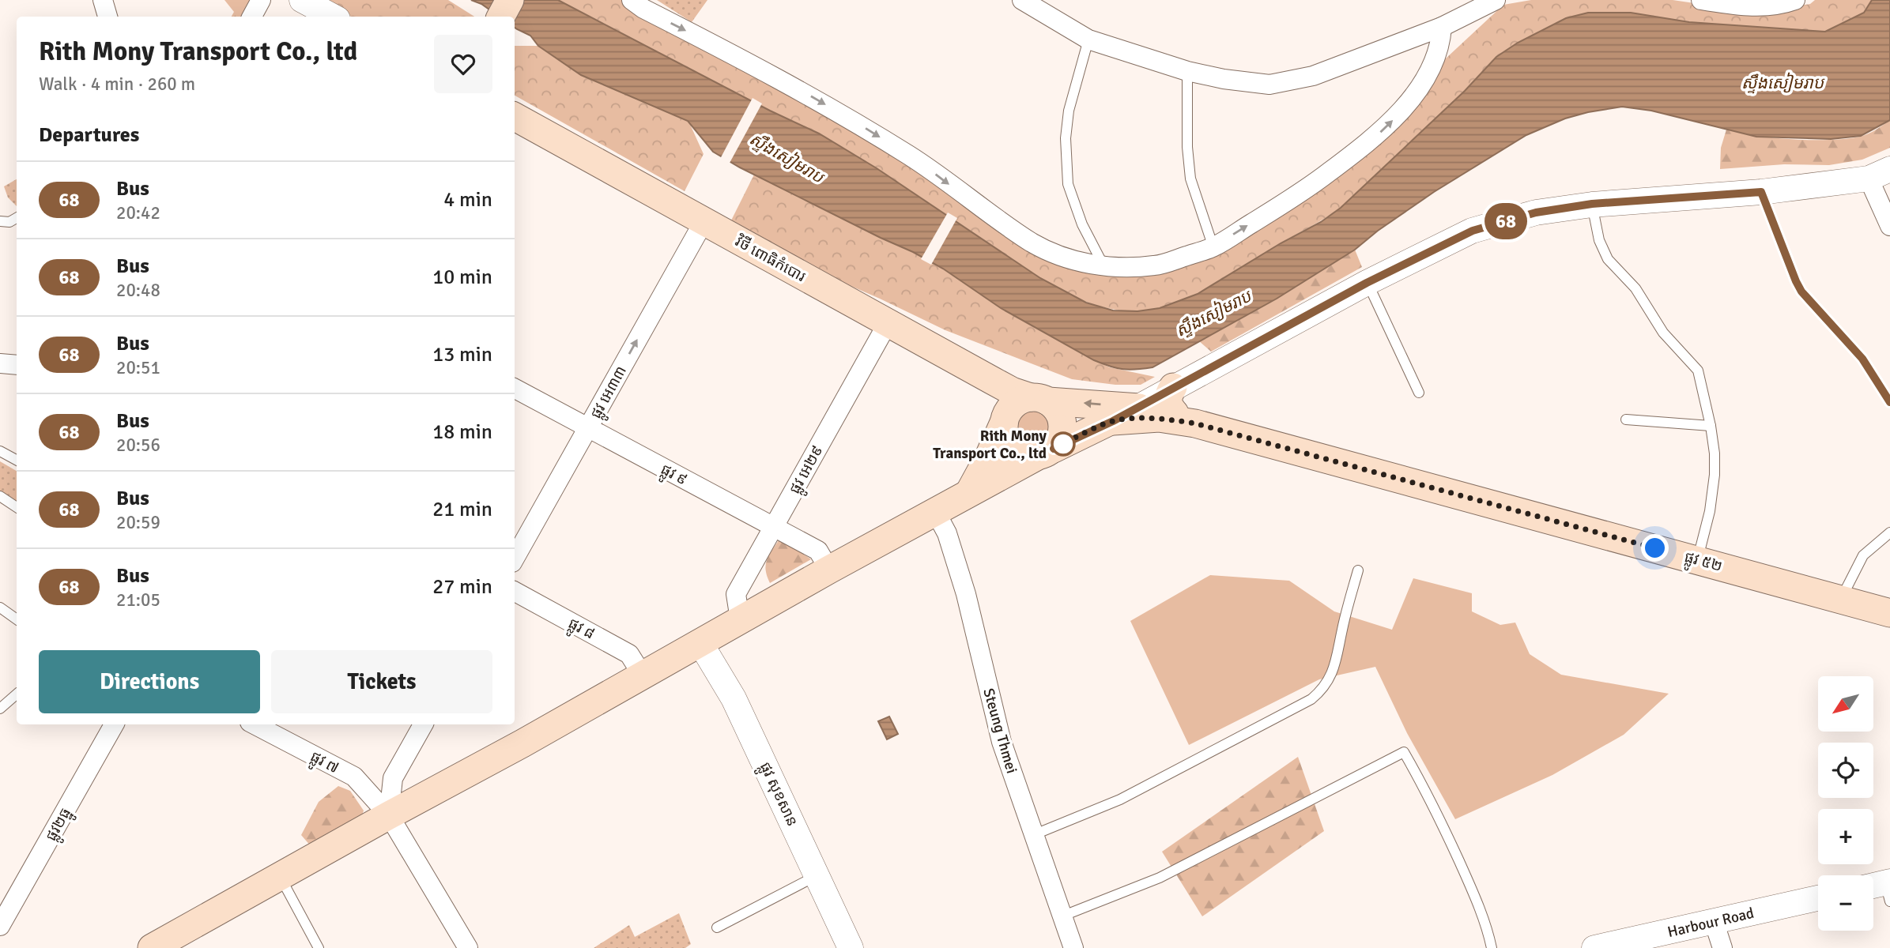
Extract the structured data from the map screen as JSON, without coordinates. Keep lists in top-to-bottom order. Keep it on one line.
{"streets":{"main road":["វិថី ពោធិកំបោរ","ផ្លូវ ៥២"],"street":["ផ្លូវ អេ៣៣","ផ្លូវ អេ២៩","ផ្លូវ ៩","ផ្លូវ ៨","Steung Thmei","ផ្លូវ ៧","ផ្លូវ សុខសាន","ផ្លូវ២ធ្នូ","Harbour Road"]},"crossings":[["វិថី ពោធិកំបោរ","ផ្លូវ អេ៣៣"],["វិថី ពោធិកំបោរ","ផ្លូវ អេ២៩"],["វិថី ពោធិកំបោរ","ផ្លូវ ៥២"],["ផ្លូវ អេ៣៣","ផ្លូវ ៩"],["ផ្លូវ អេ២៩","ផ្លូវ ៩"]],"one_way":["ផ្លូវ អេ៣៣"],"water":["ស្ទឹងសៀមរាប"],"places":["Rith Mony Transport Co., ltd"],"lines":["bus line 68"],"north":"bottom left","page":{"on_map":"68","heading":[["Rith Mony Transport Co., ltd","Walk · 4 min · 260 m"],"Departures"],"list":[{"mark":"68","name":"Bus","note":"20:42","value":"4 min"},{"mark":"68","name":"Bus","note":"20:48","value":"10 min"},{"mark":"68","name":"Bus","note":"20:51","value":"13 min"},{"mark":"68","name":"Bus","note":"20:56","value":"18 min"},{"mark":"68","name":"Bus","note":"20:59","value":"21 min"},{"mark":"68","name":"Bus","note":"21:05","value":"27 min"}],"buttons":["Directions","Tickets"],"map_buttons":["+","−"]}}
